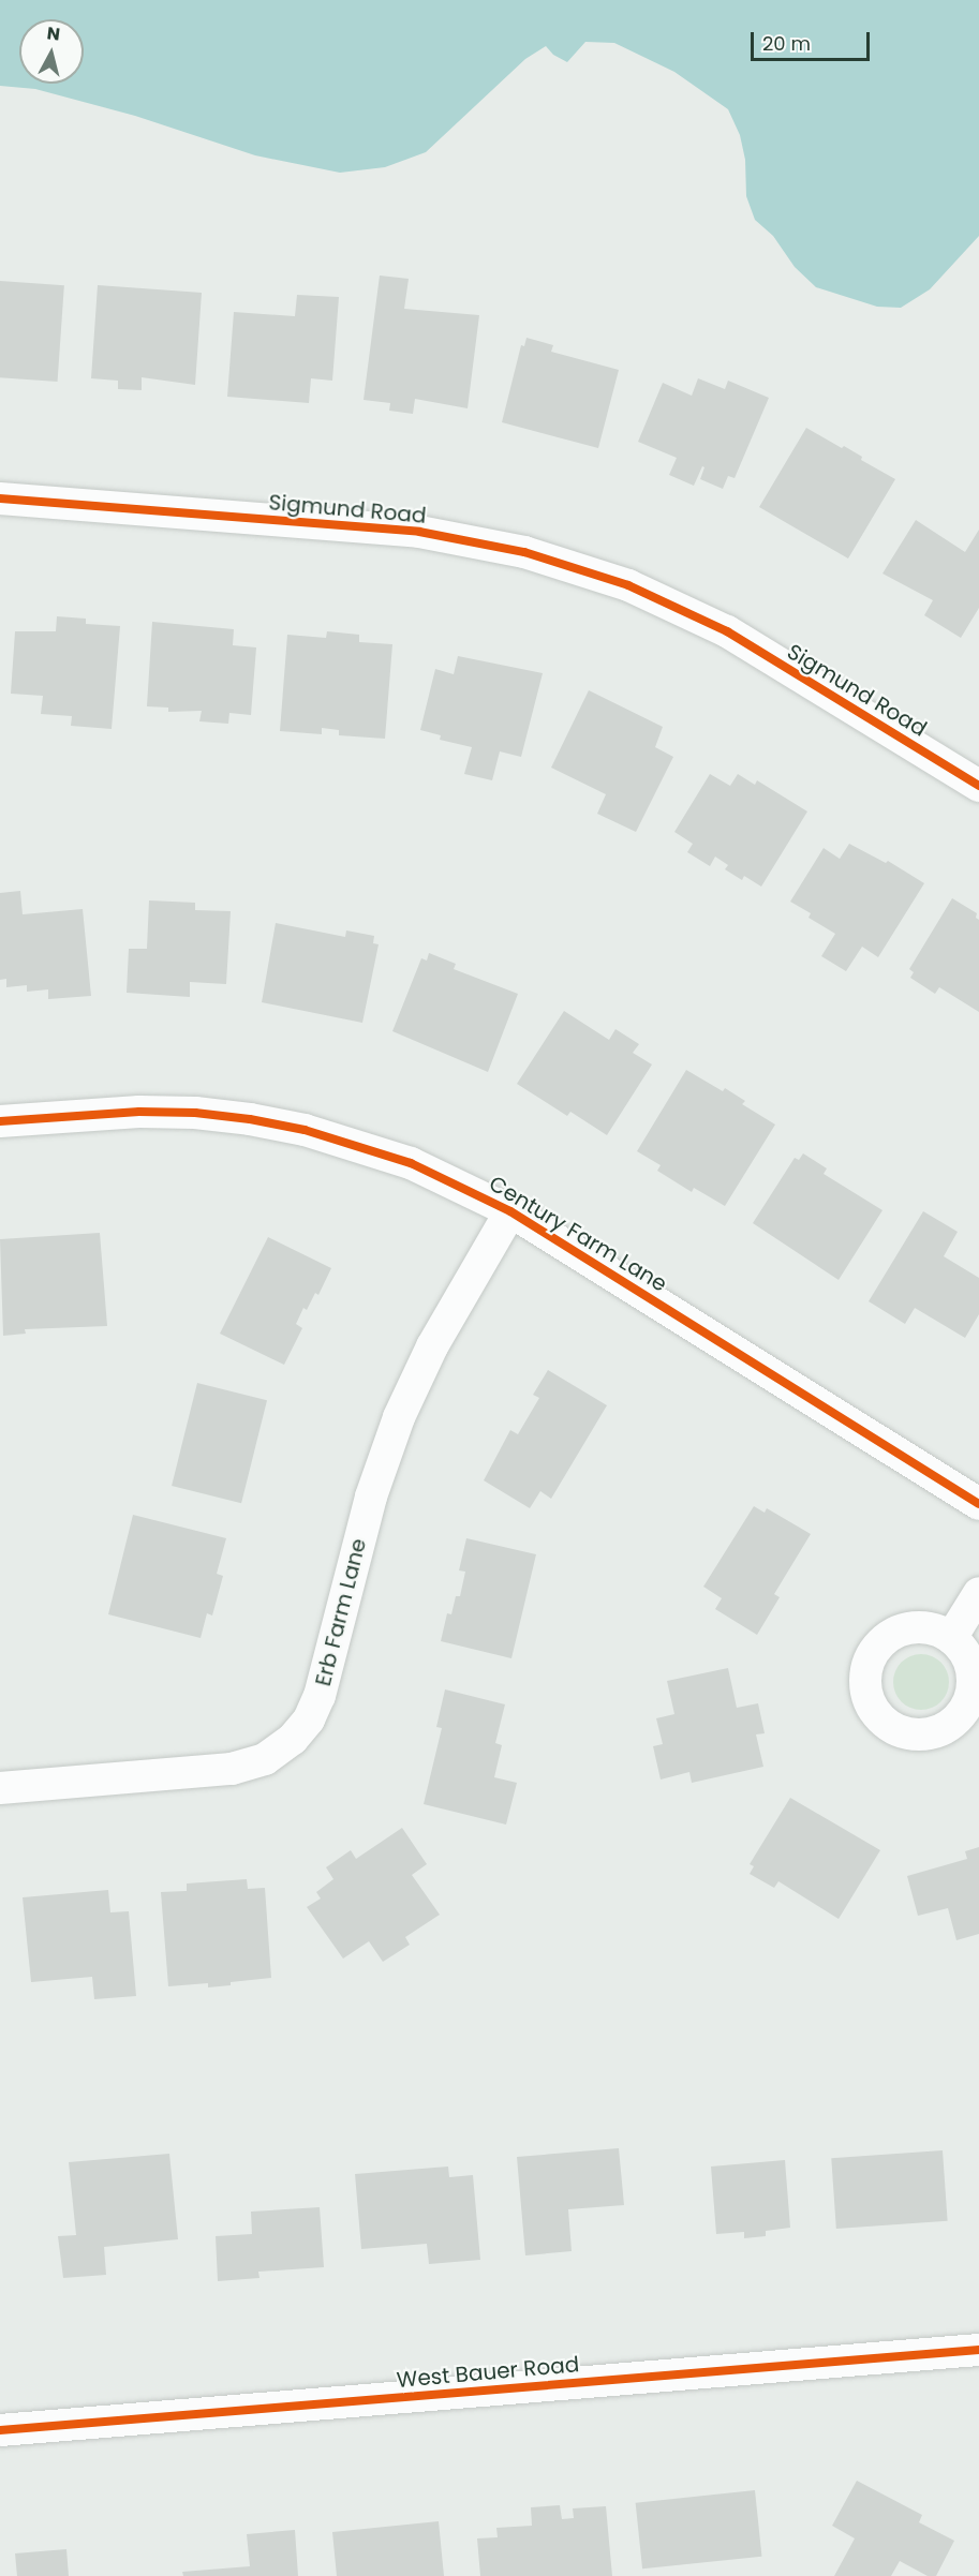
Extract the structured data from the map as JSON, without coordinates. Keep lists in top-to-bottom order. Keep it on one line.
{"streets":{"street":["Sigmund Road","Century Farm Lane","Erb Farm Lane","West Bauer Road"]},"crossings":[["Century Farm Lane","Erb Farm Lane"]],"scale_bar":"20 m","north":"top"}
